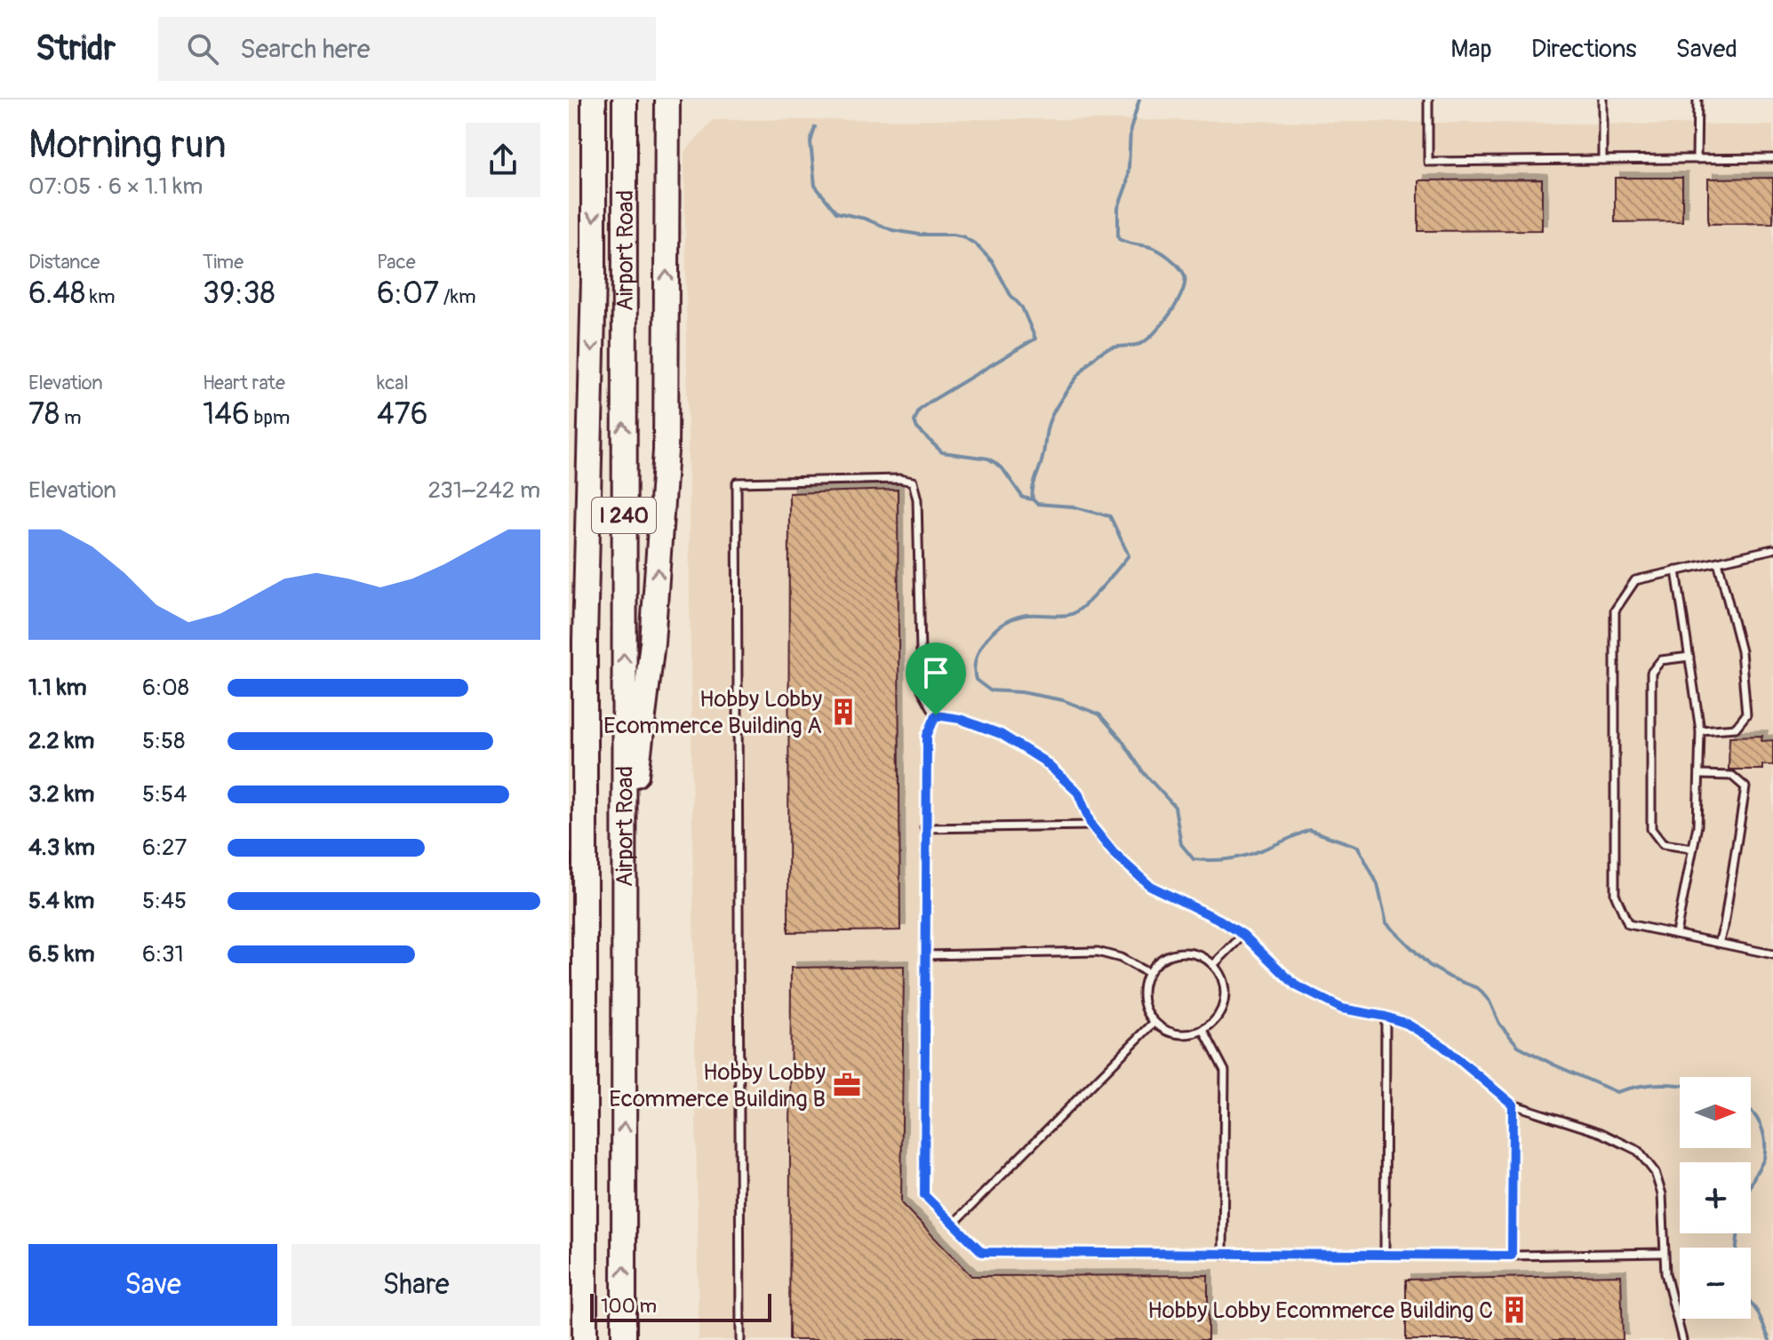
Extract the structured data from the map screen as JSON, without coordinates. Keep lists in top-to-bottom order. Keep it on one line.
{"streets":{"highway":["Airport Road","I 240"]},"places":{"building":["Hobby Lobby Ecommerce Building A","Hobby Lobby Ecommerce Building C"],"office":["Hobby Lobby Ecommerce Building B"]},"scale_bar":"100 m","north":"right","page":{"header":"Stridr","search":"Search here","nav":["Map","Directions","Saved"],"heading":["Morning run","07:05 · 6 × 1.1 km"],"stats":[["Distance","6.48 km"],["Time","39:38"],["Pace","6:07 /km"],["Elevation","78 m"],["Heart rate","146 bpm"],["kcal","476"]],"chart":["Elevation","231–242 m"],"list":[{"name":"1.1 km","note":"6:08"},{"name":"2.2 km","note":"5:58"},{"name":"3.2 km","note":"5:54"},{"name":"4.3 km","note":"6:27"},{"name":"5.4 km","note":"5:45"},{"name":"6.5 km","note":"6:31"}],"map_buttons":["+","−"],"buttons":["Save","Share"],"scale":"100 m"}}
